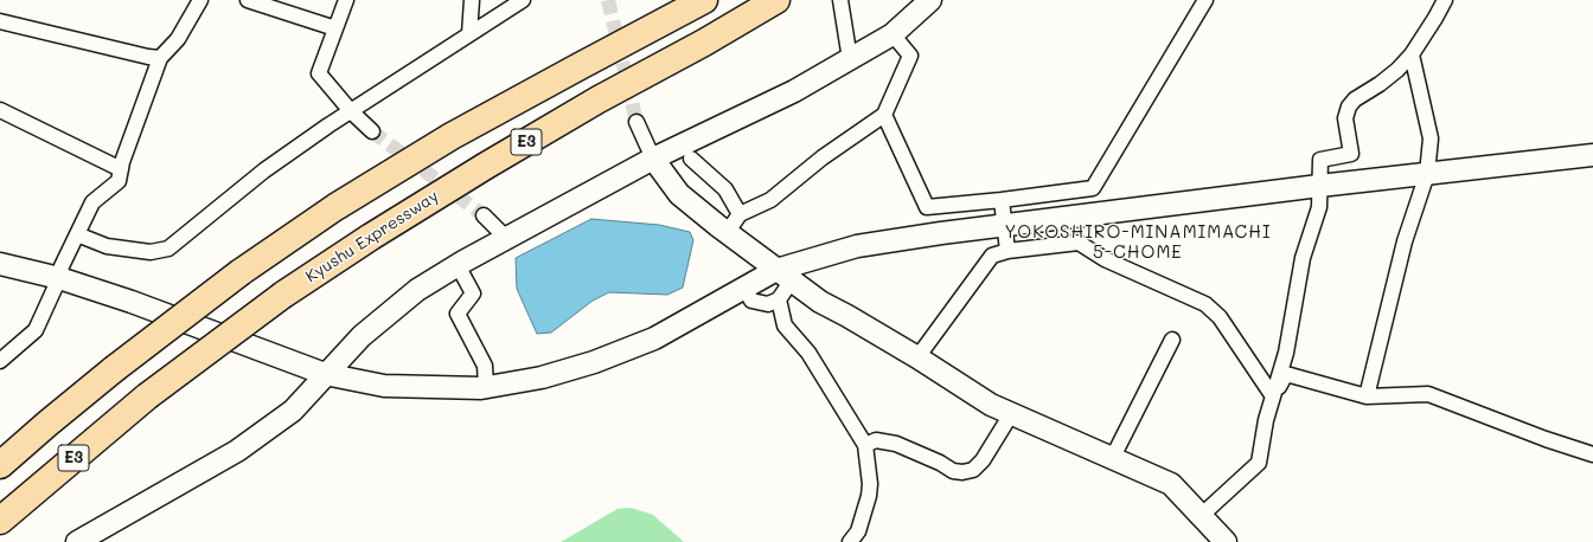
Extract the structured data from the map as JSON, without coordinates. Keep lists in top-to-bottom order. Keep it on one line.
{"streets":{"highway":["E3","Kyushu Expressway"]},"districts":["YOKOSHIRO-MINAMIMACHI 5-CHOME"]}
